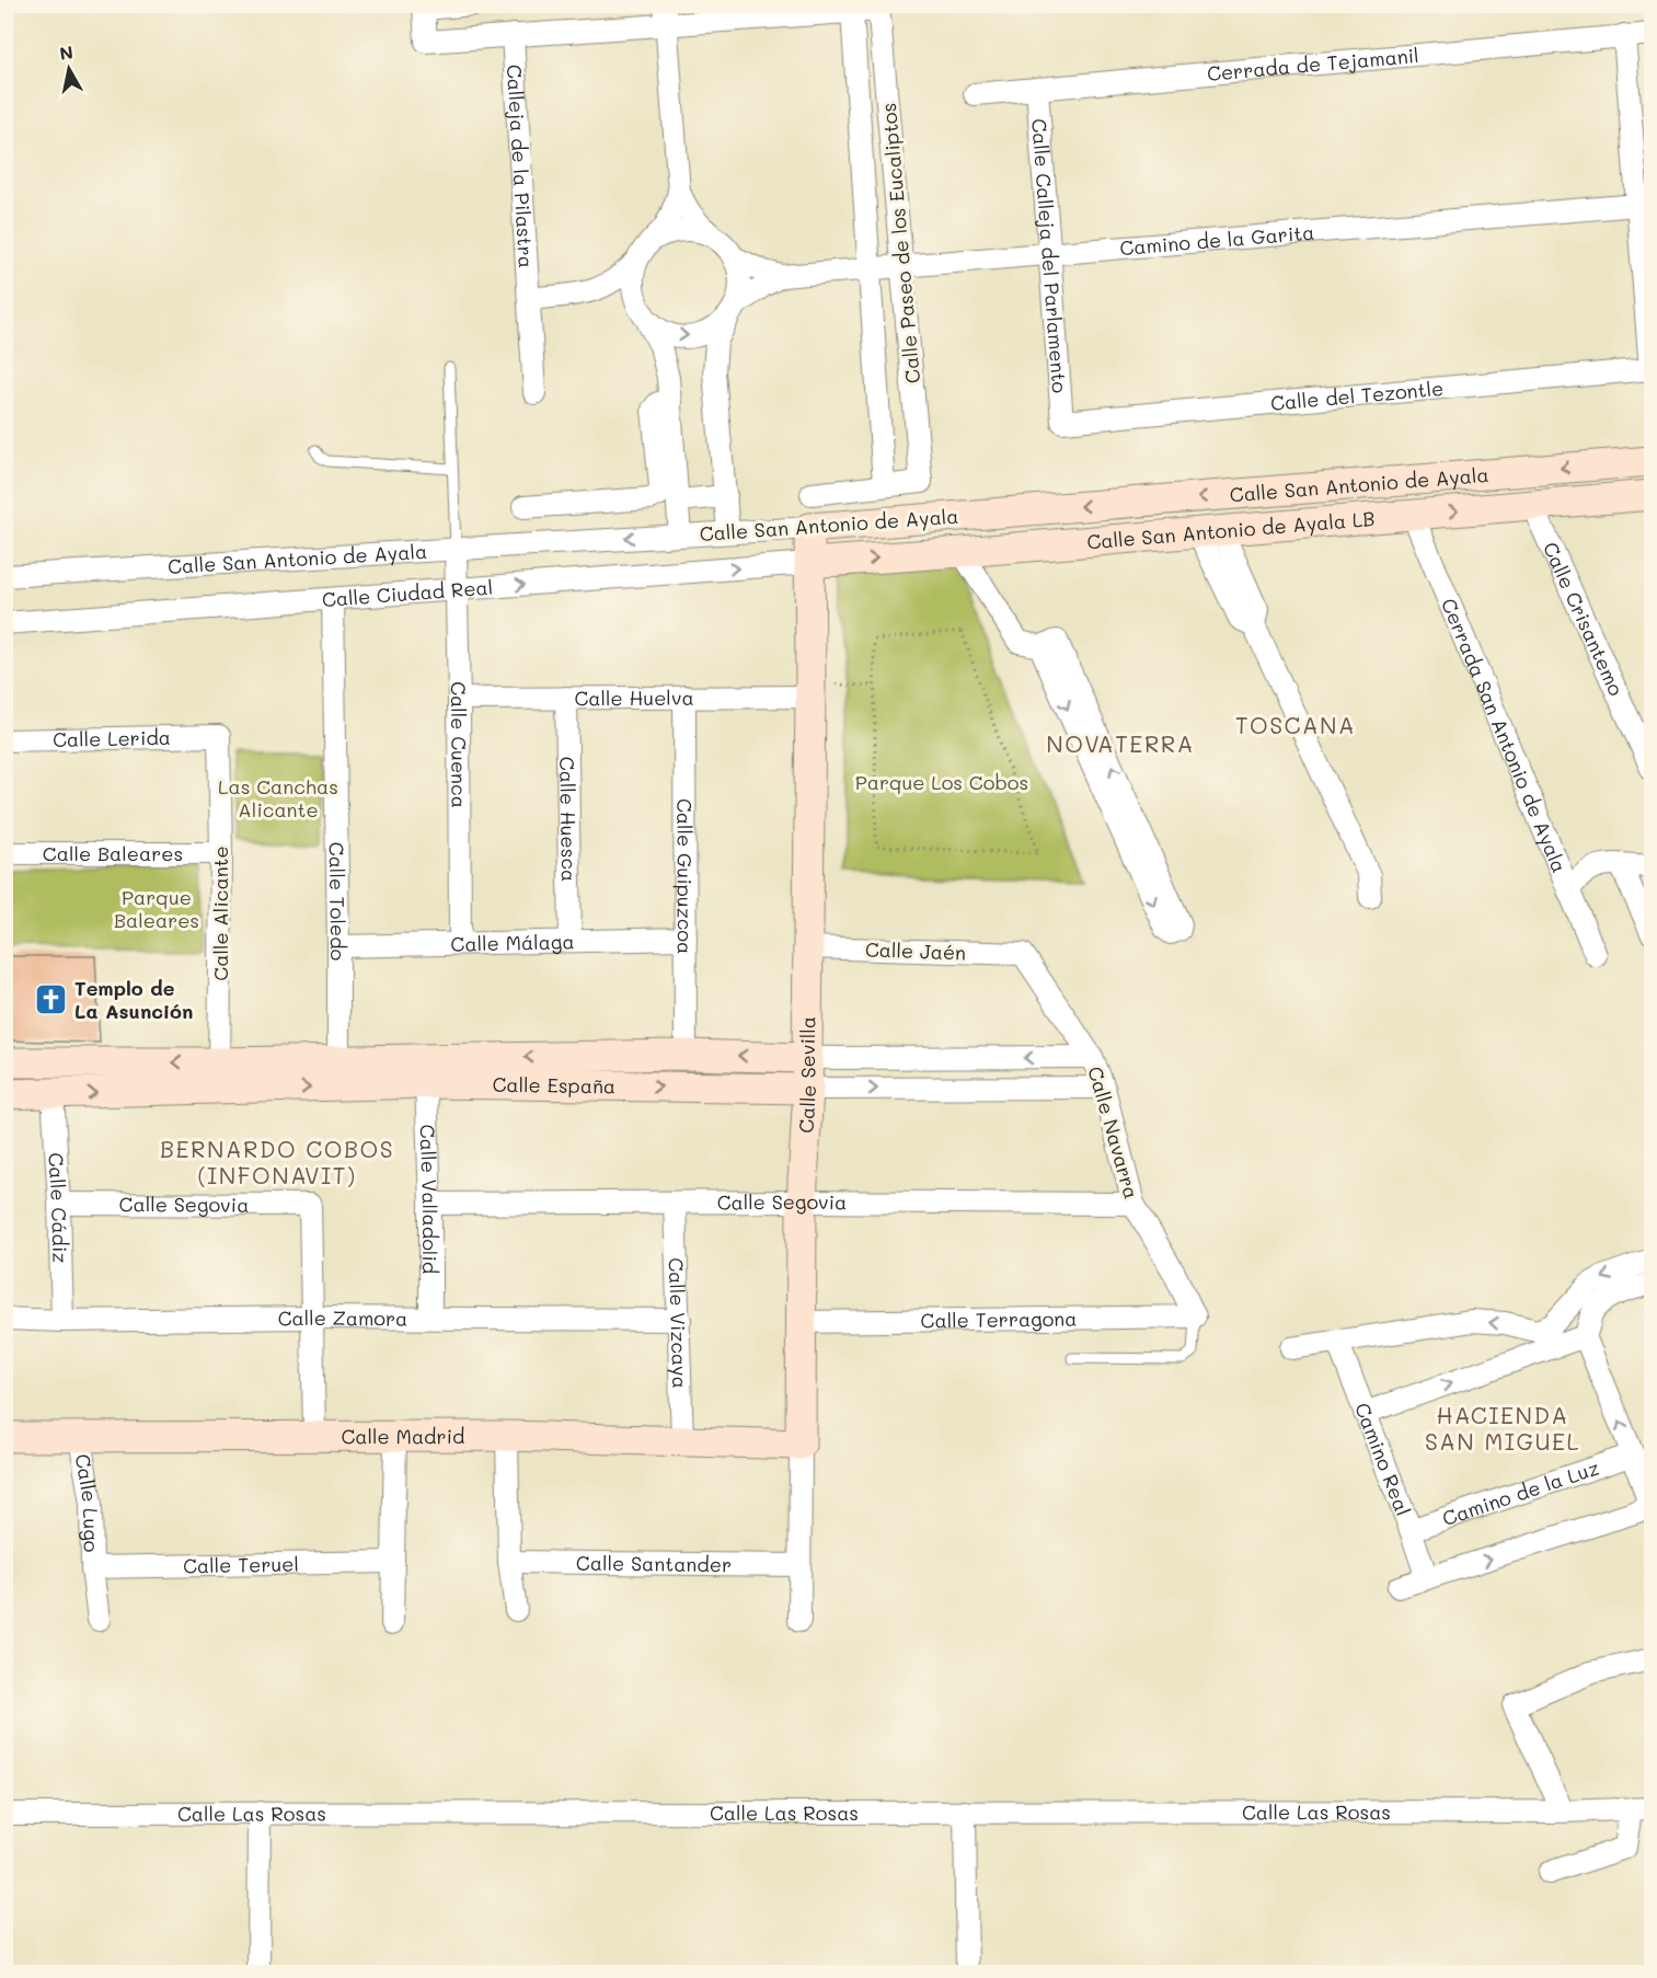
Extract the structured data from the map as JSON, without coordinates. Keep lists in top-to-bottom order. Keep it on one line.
{"streets":{"street":["Cerrada de Tejamanil","Calleja de la Pilastra","Camino de la Garita","Calle Paseo de los Eucaliptos","Calle Calleja del Parlamento","Calle del Tezontle","Calle San Antonio de Ayala","Calle San Antonio de Ayala LB","Calle Ciudad Real","Calle Crisantemo","Calle Huelva","Cerrada San Antonio de Ayala","Calle Lerida","Calle Cuenca","Calle Huesca","Calle Baleares","Calle Guipuzcoa","Calle Toledo","Calle Alicante","Calle Málaga","Calle Jaén","Calle Sevilla","Calle España","Calle Navarra","Calle Valladolid","Calle Segovia","Calle Cádiz","Calle Zamora","Calle Terragona","Calle Vizcaya","Calle Madrid","Camino Real","Camino de la Luz","Calle Lugo","Calle Santander","Calle Teruel","Calle Las Rosas"]},"crossings":[["Cerrada de Tejamanil","Calle Calleja del Parlamento"],["Camino de la Garita","Calle Paseo de los Eucaliptos"],["Camino de la Garita","Calle Calleja del Parlamento"],["Calle Calleja del Parlamento","Calle del Tezontle"],["Calle San Antonio de Ayala","Calle Cuenca"],["Calle San Antonio de Ayala","Calle Sevilla"],["Calle San Antonio de Ayala LB","Calle Ciudad Real"],["Calle San Antonio de Ayala LB","Calle Crisantemo"],["Calle San Antonio de Ayala LB","Cerrada San Antonio de Ayala"],["Calle San Antonio de Ayala LB","Calle Sevilla"],["Calle Ciudad Real","Calle Cuenca"],["Calle Ciudad Real","Calle Toledo"],["Calle Ciudad Real","Calle Sevilla"],["Calle Huelva","Calle Cuenca"],["Calle Huelva","Calle Huesca"],["Calle Huelva","Calle Guipuzcoa"],["Calle Huelva","Calle Sevilla"],["Calle Lerida","Calle Alicante"],["Calle Cuenca","Calle Málaga"],["Calle Huesca","Calle Málaga"],["Calle Baleares","Calle Alicante"],["Calle Guipuzcoa","Calle Málaga"],["Calle Guipuzcoa","Calle España"],["Calle Toledo","Calle Málaga"],["Calle Toledo","Calle España"],["Calle Alicante","Calle España"],["Calle Jaén","Calle Sevilla"],["Calle Jaén","Calle Navarra"],["Calle Sevilla","Calle España"],["Calle Sevilla","Calle Segovia"],["Calle Sevilla","Calle Terragona"],["Calle Sevilla","Calle Madrid"],["Calle Sevilla","Calle Santander"],["Calle España","Calle Navarra"],["Calle España","Calle Valladolid"],["Calle España","Calle Cádiz"],["Calle Navarra","Calle Segovia"],["Calle Navarra","Calle Terragona"],["Calle Valladolid","Calle Segovia"],["Calle Valladolid","Calle Zamora"],["Calle Segovia","Calle Cádiz"],["Calle Segovia","Calle Zamora"],["Calle Segovia","Calle Vizcaya"],["Calle Cádiz","Calle Zamora"],["Calle Zamora","Calle Vizcaya"],["Calle Vizcaya","Calle Madrid"],["Calle Madrid","Calle Lugo"],["Camino Real","Camino de la Luz"],["Calle Lugo","Calle Teruel"]],"one_way":["Calle San Antonio de Ayala","Calle Ciudad Real"],"districts":["TOSCANA","NOVATERRA","BERNARDO COBOS (INFONAVIT)","HACIENDA SAN MIGUEL"],"parks":["Parque Los Cobos","Las Canchas Alicante","Parque Baleares"],"places":{"church":["Templo de La Asunción"]},"north":"top"}
